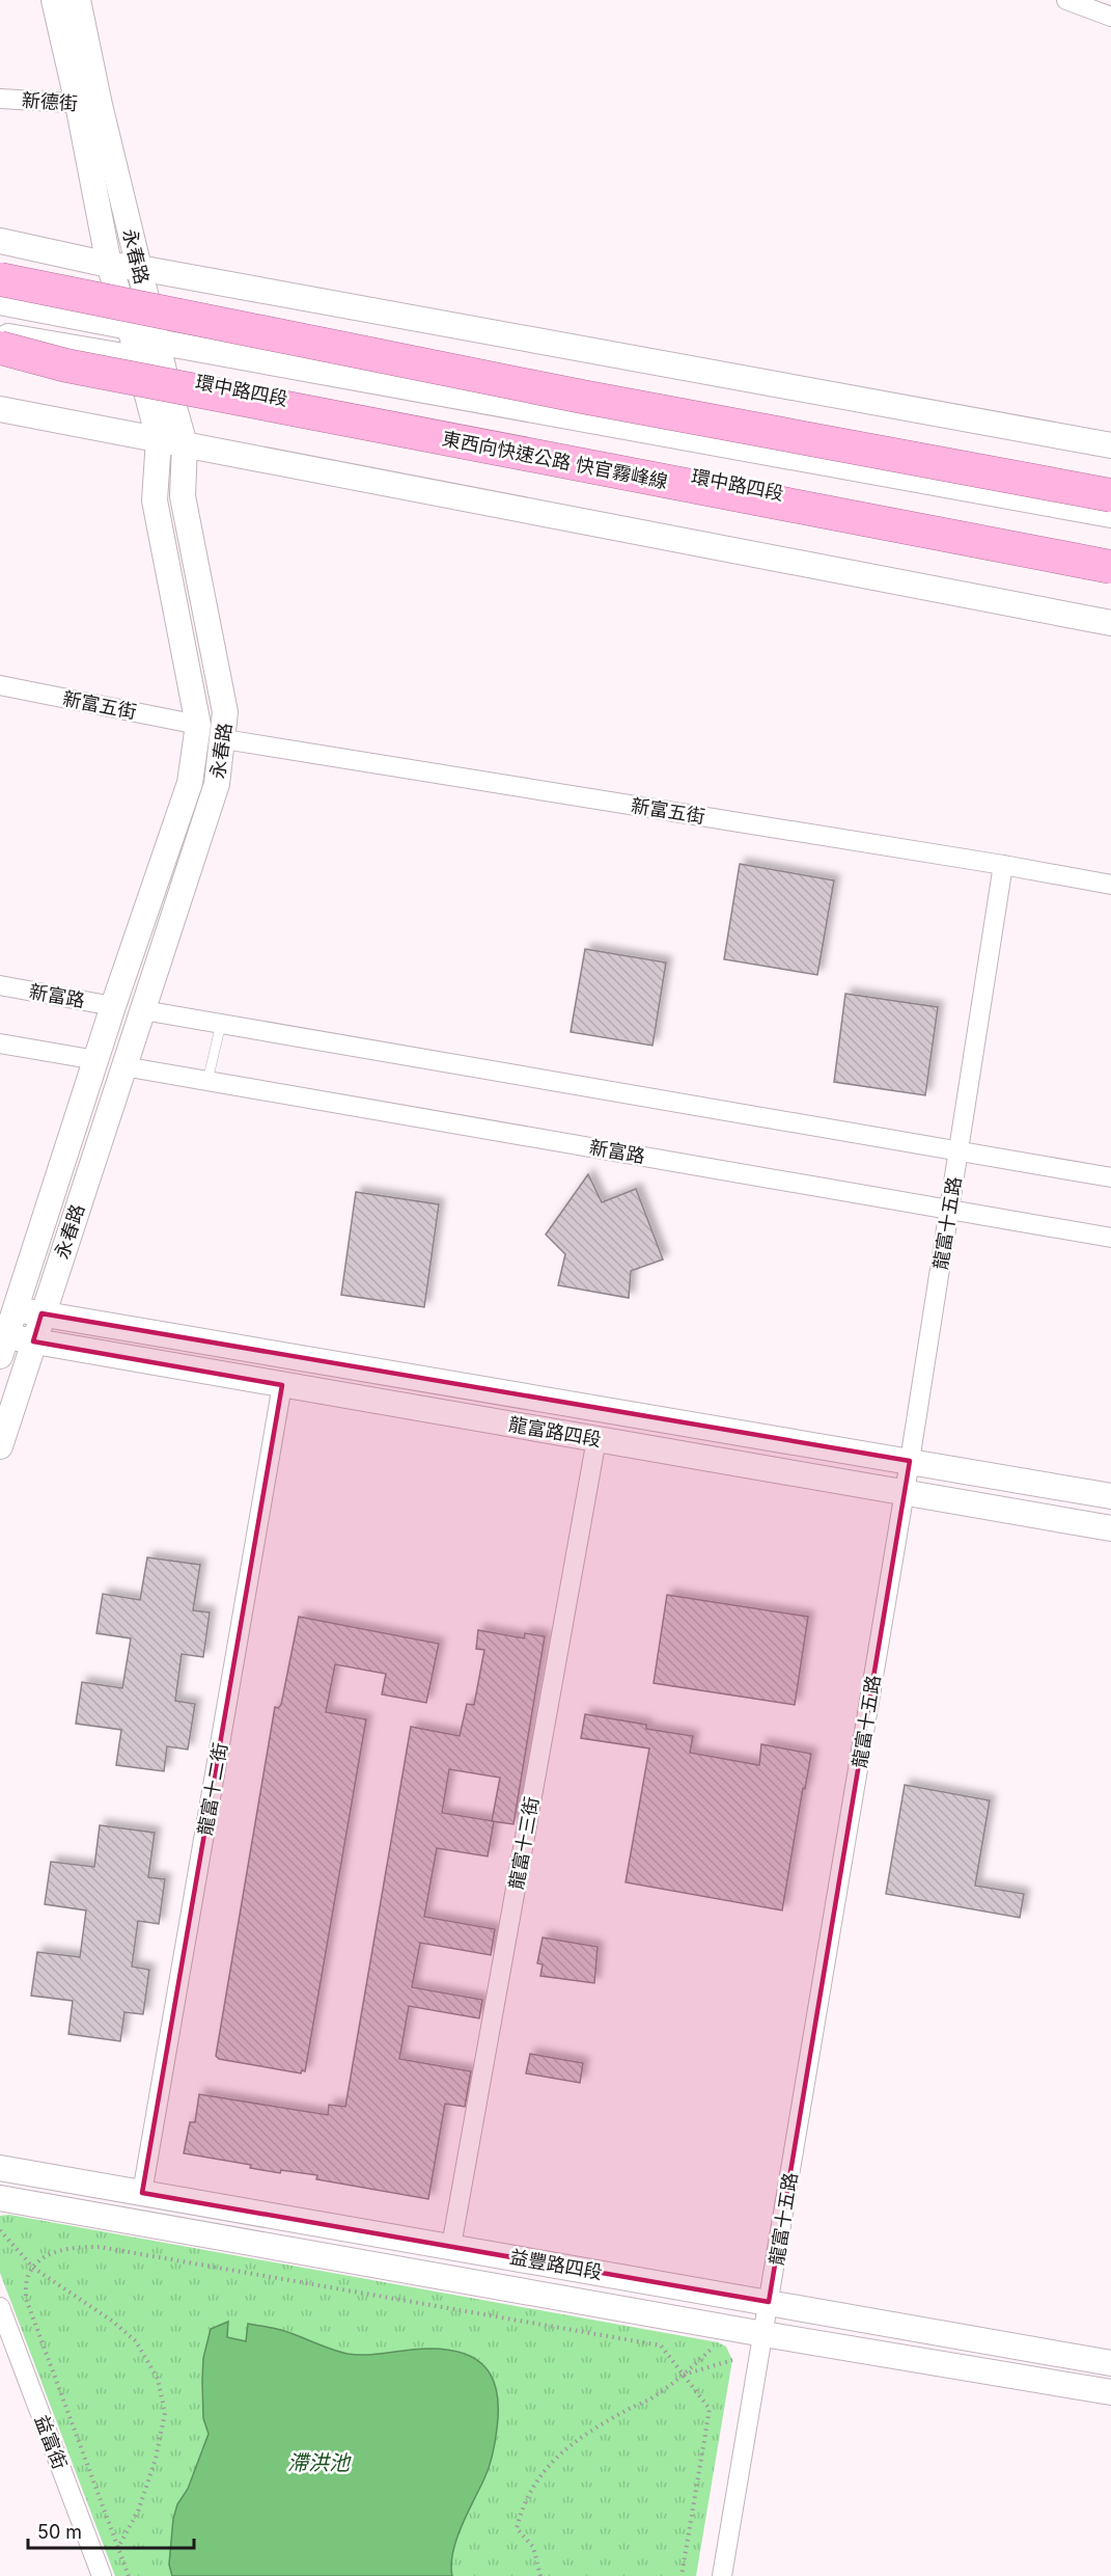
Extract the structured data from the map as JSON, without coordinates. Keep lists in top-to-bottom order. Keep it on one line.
{"streets":{"highway":["東西向快速公路 快官霧峰線"],"street":["新德街","永春路","環中路四段","新富五街","新富路","龍富十五路","龍富路四段","龍富十二街","龍富十三街","益豐路四段","益富街"]},"crossings":[["新德街","永春路"],["永春路","環中路四段"],["永春路","新富五街"],["永春路","新富路"],["永春路","龍富路四段"],["新富五街","龍富十五路"],["新富路","龍富十五路"],["龍富十五路","龍富路四段"],["龍富十五路","益豐路四段"],["龍富路四段","龍富十二街"],["龍富路四段","龍富十三街"],["龍富十二街","益豐路四段"],["龍富十三街","益豐路四段"]],"water":["滯洪池"],"scale_bar":"50 m"}
